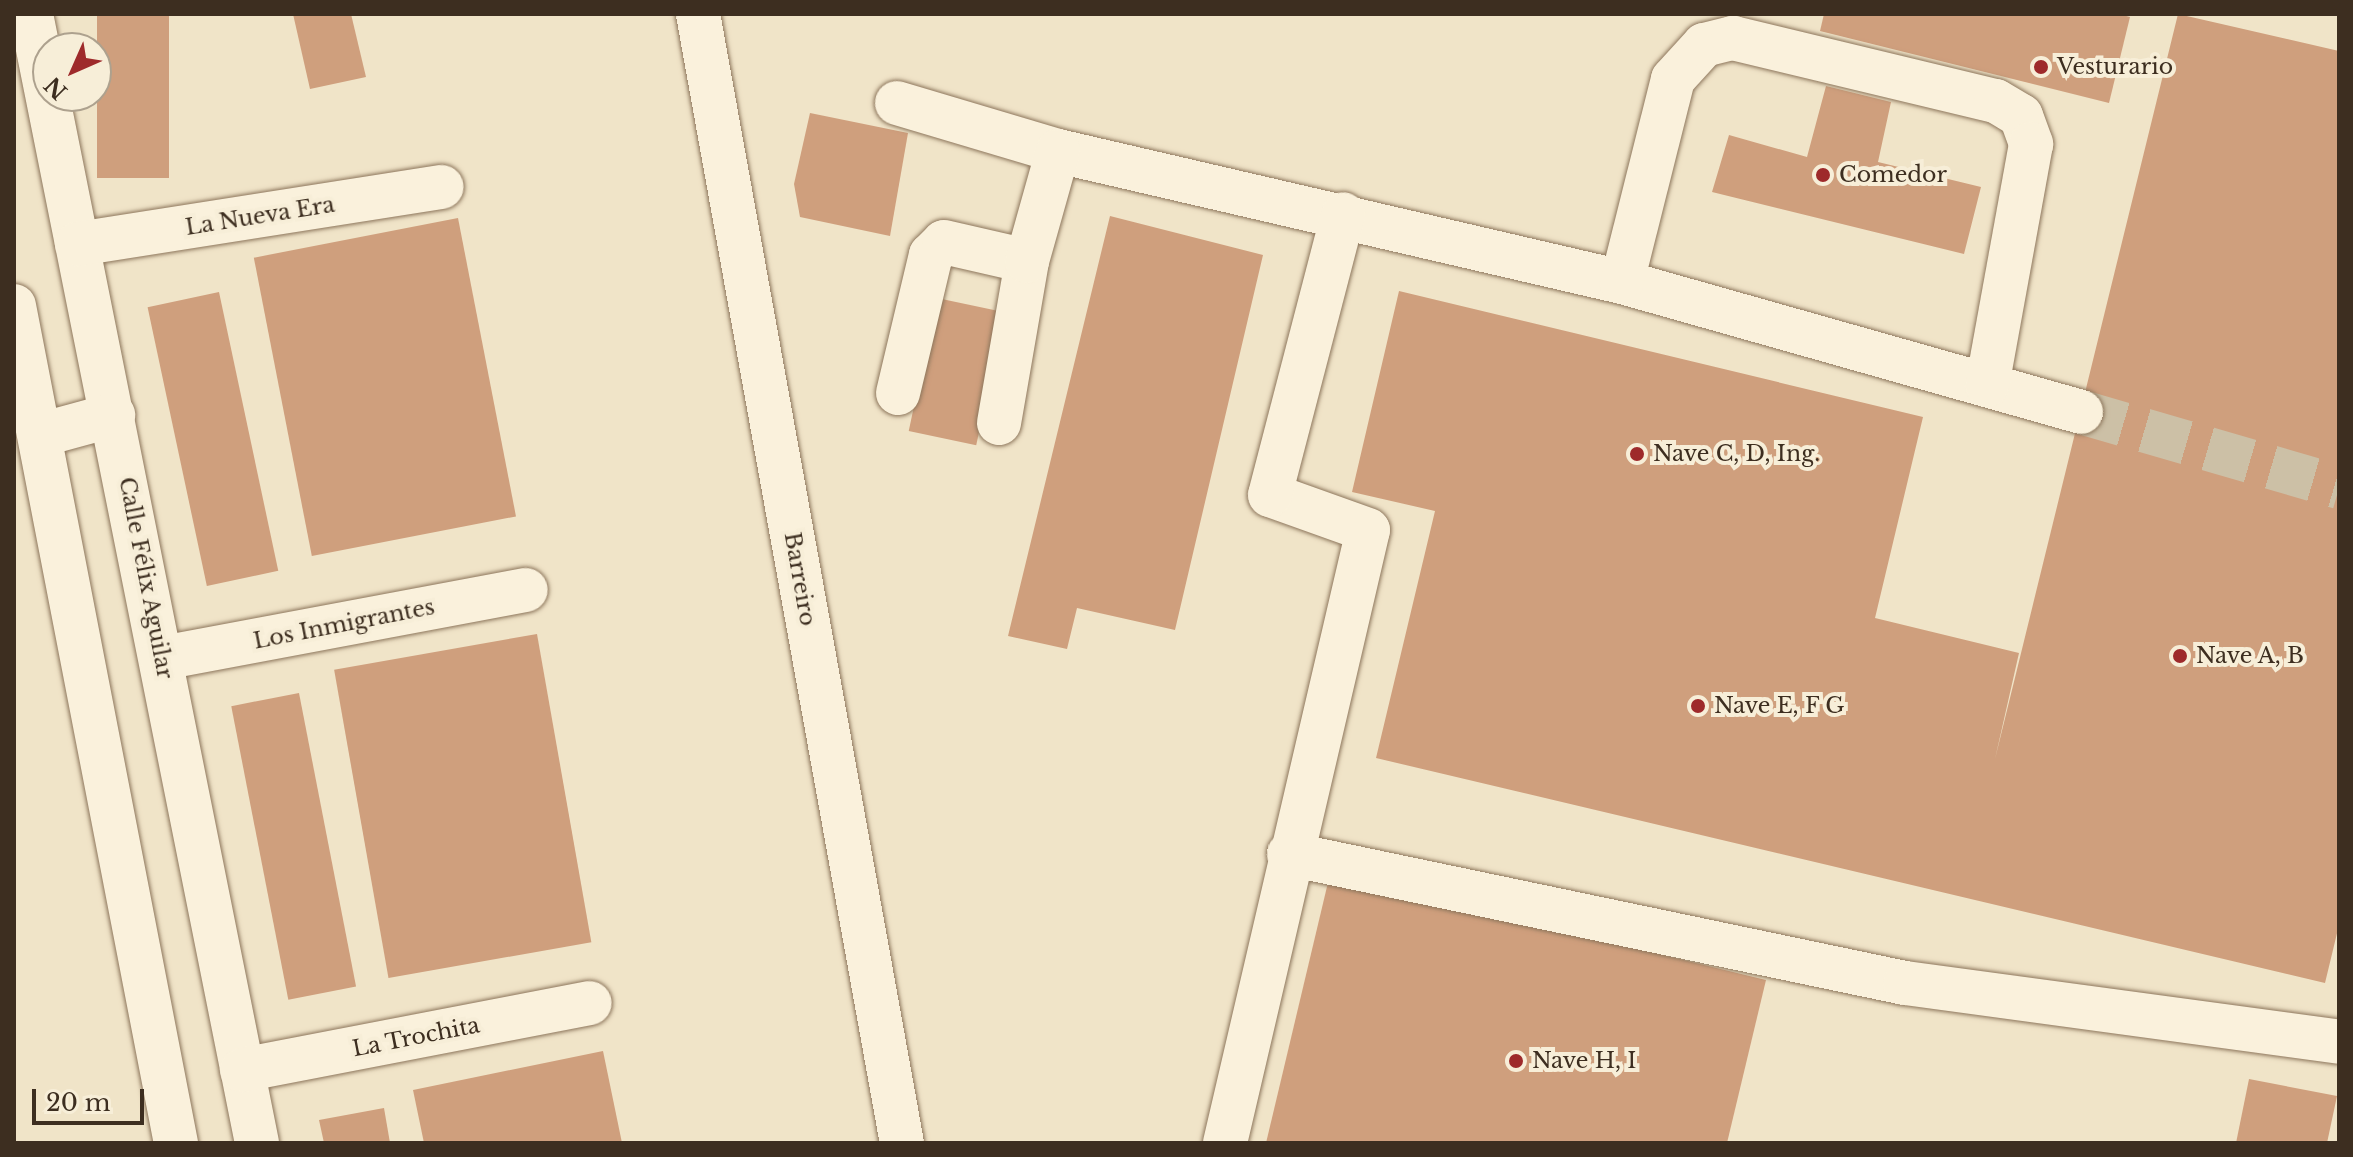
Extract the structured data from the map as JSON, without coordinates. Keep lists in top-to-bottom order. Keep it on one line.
{"streets":{"street":["La Nueva Era","Calle Félix Aguilar","Barreiro","Los Inmigrantes","La Trochita"]},"crossings":[["La Nueva Era","Calle Félix Aguilar"],["Calle Félix Aguilar","Los Inmigrantes"],["Calle Félix Aguilar","La Trochita"]],"places":["Vesturario","Comedor","Nave C, D, Ing.","Nave A, B","Nave E, F G","Nave H, I"],"scale_bar":"20 m","north":"bottom left"}
